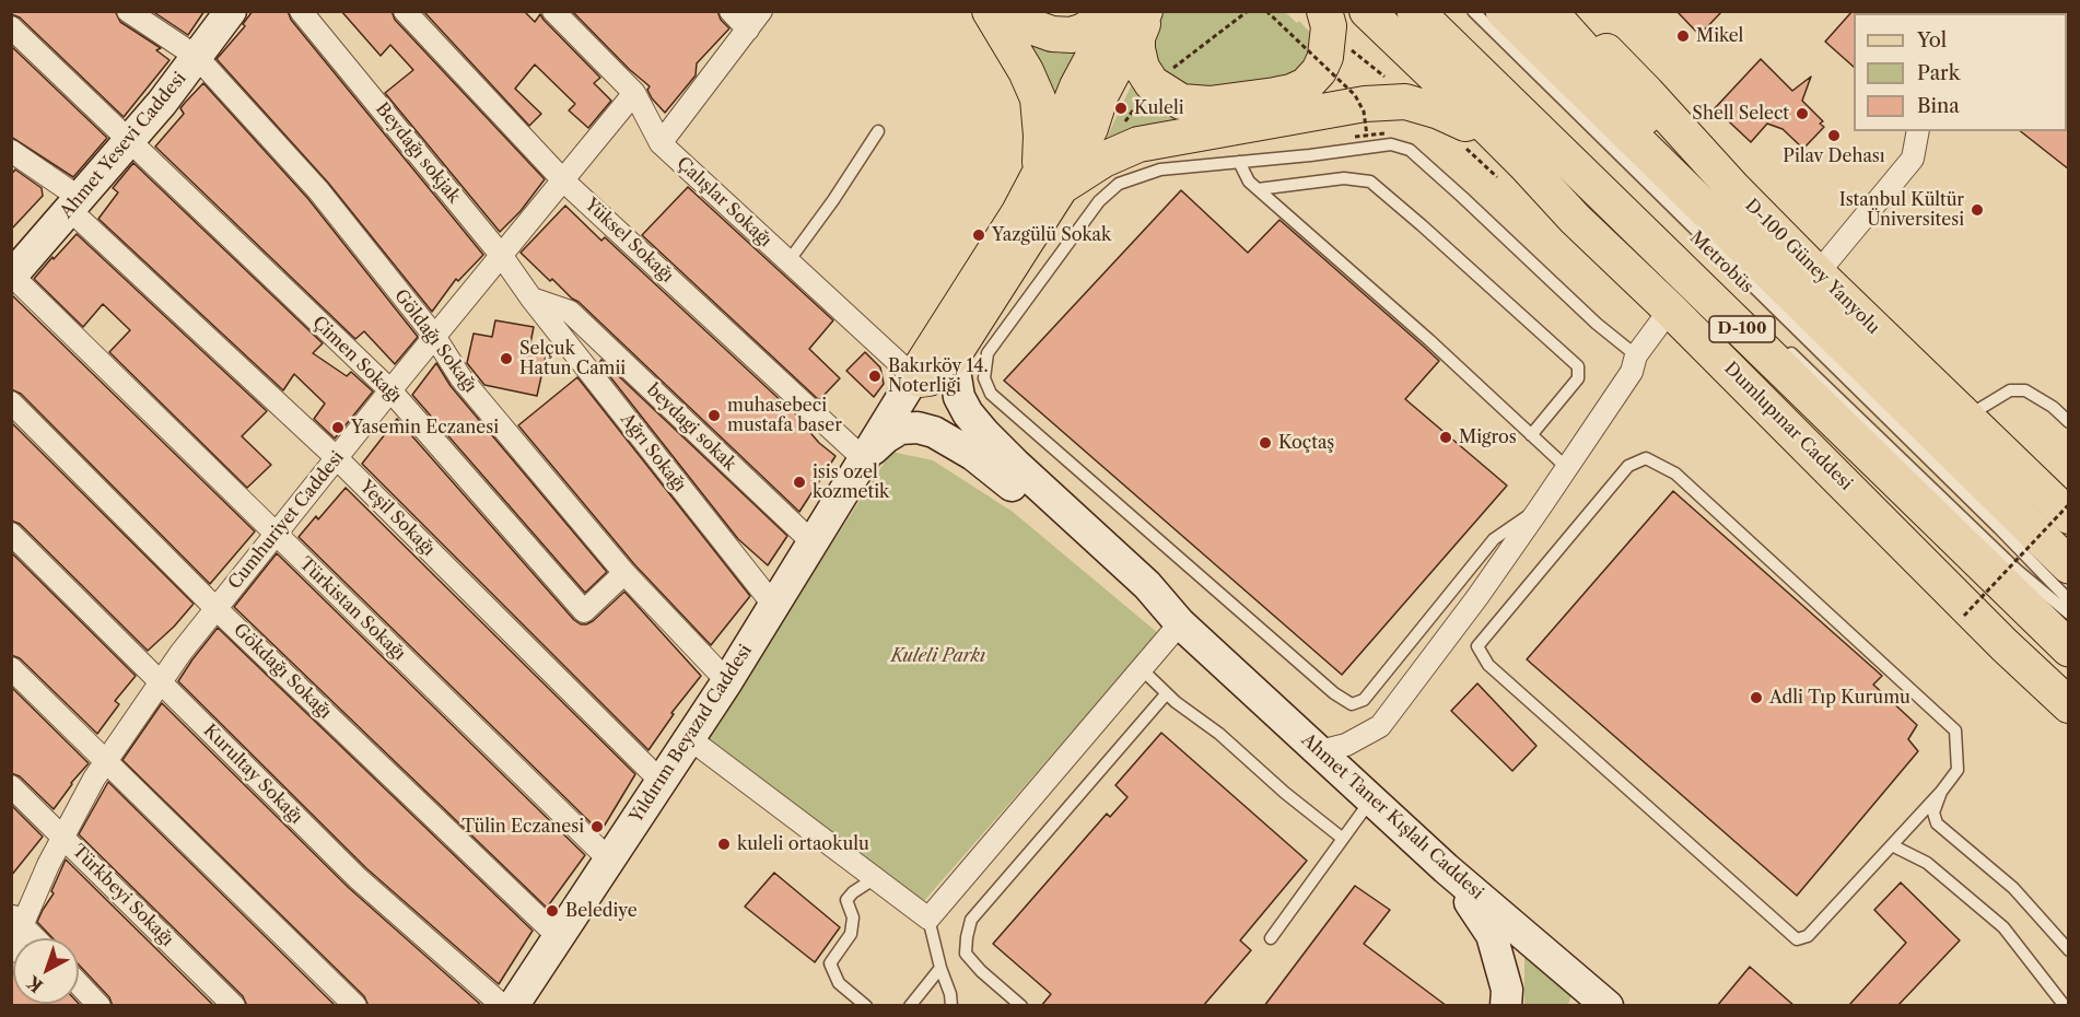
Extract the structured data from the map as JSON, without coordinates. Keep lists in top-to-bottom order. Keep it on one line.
{"streets":{"highway":["D-100"],"main road":["Ahmet Yesevi Caddesi","D-100 Güney Yanyolu","Dumlupınar Caddesi","Yıldırım Beyazıd Caddesi","Ahmet Taner Kışlalı Caddesi"],"street":["Beydağı sokjak","Çalışlar Sokağı","Yüksel Sokağı","Göldağı Sokağı","Çimen Sokağı","beydagi sokak","Ağrı Sokağı","Yeşil Sokağı","Cumhuriyet Caddesi","Türkistan Sokağı","Gökdağı Sokağı","Kurultay Sokağı","Türkbeyi Sokağı"],"lane":["Metrobüs"]},"crossings":[["Ahmet Yesevi Caddesi","Göldağı Sokağı"],["Ahmet Yesevi Caddesi","Çimen Sokağı"],["Ahmet Yesevi Caddesi","Yeşil Sokağı"],["Ahmet Yesevi Caddesi","Türkistan Sokağı"],["Beydağı sokjak","beydagi sokak"],["Beydağı sokjak","Ağrı Sokağı"],["Beydağı sokjak","Cumhuriyet Caddesi"],["Çalışlar Sokağı","Cumhuriyet Caddesi"],["Çalışlar Sokağı","Yıldırım Beyazıd Caddesi"],["Yüksel Sokağı","Cumhuriyet Caddesi"],["Yüksel Sokağı","Yıldırım Beyazıd Caddesi"],["Yüksel Sokağı","Ahmet Taner Kışlalı Caddesi"],["Göldağı Sokağı","Çimen Sokağı"],["Göldağı Sokağı","Cumhuriyet Caddesi"],["Göldağı Sokağı","Yıldırım Beyazıd Caddesi"],["Çimen Sokağı","Cumhuriyet Caddesi"],["beydagi sokak","Ağrı Sokağı"],["beydagi sokak","Yıldırım Beyazıd Caddesi"],["Ağrı Sokağı","Yıldırım Beyazıd Caddesi"],["Yeşil Sokağı","Cumhuriyet Caddesi"],["Yeşil Sokağı","Yıldırım Beyazıd Caddesi"],["Cumhuriyet Caddesi","Türkistan Sokağı"],["Cumhuriyet Caddesi","Gökdağı Sokağı"],["Cumhuriyet Caddesi","Kurultay Sokağı"],["Cumhuriyet Caddesi","Türkbeyi Sokağı"],["Türkistan Sokağı","Yıldırım Beyazıd Caddesi"],["Gökdağı Sokağı","Yıldırım Beyazıd Caddesi"],["Yıldırım Beyazıd Caddesi","Ahmet Taner Kışlalı Caddesi"]],"parks":["Kuleli Parkı"],"places":["Mikel","Kuleli","Shell Select","Pilav Dehası","Istanbul Kültür Üniversitesi","Yazgülü Sokak","Selçuk Hatun Camii","Bakırköy 14. Noterliği","muhasebeci mustafa baser","Yasemin Eczanesi","Migros","Koçtaş","isis ozel kozmetik","Adli Tıp Kurumu","Tülin Eczanesi","kuleli ortaokulu","Belediye"],"legend":["Yol","Park","Bina"],"north":"bottom left"}
